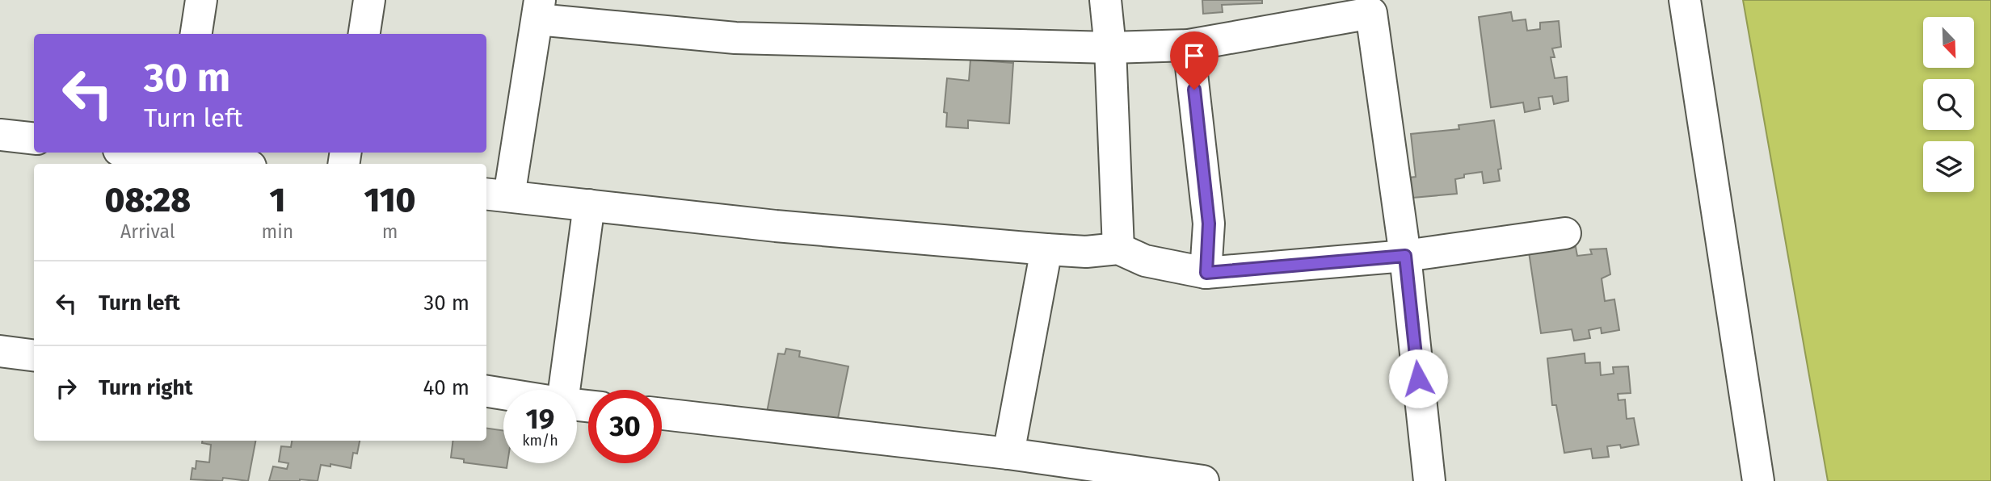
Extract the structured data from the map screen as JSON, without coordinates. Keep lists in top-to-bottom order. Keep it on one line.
{"north":"bottom right","page":{"turn":["30 m","Turn left"],"eta":["08:28","Arrival","1","min","110","m"],"list":[{"name":"Turn left","value":"30 m"},{"name":"Turn right","value":"40 m"}],"speed":"19 km/h","limit":"30"}}
